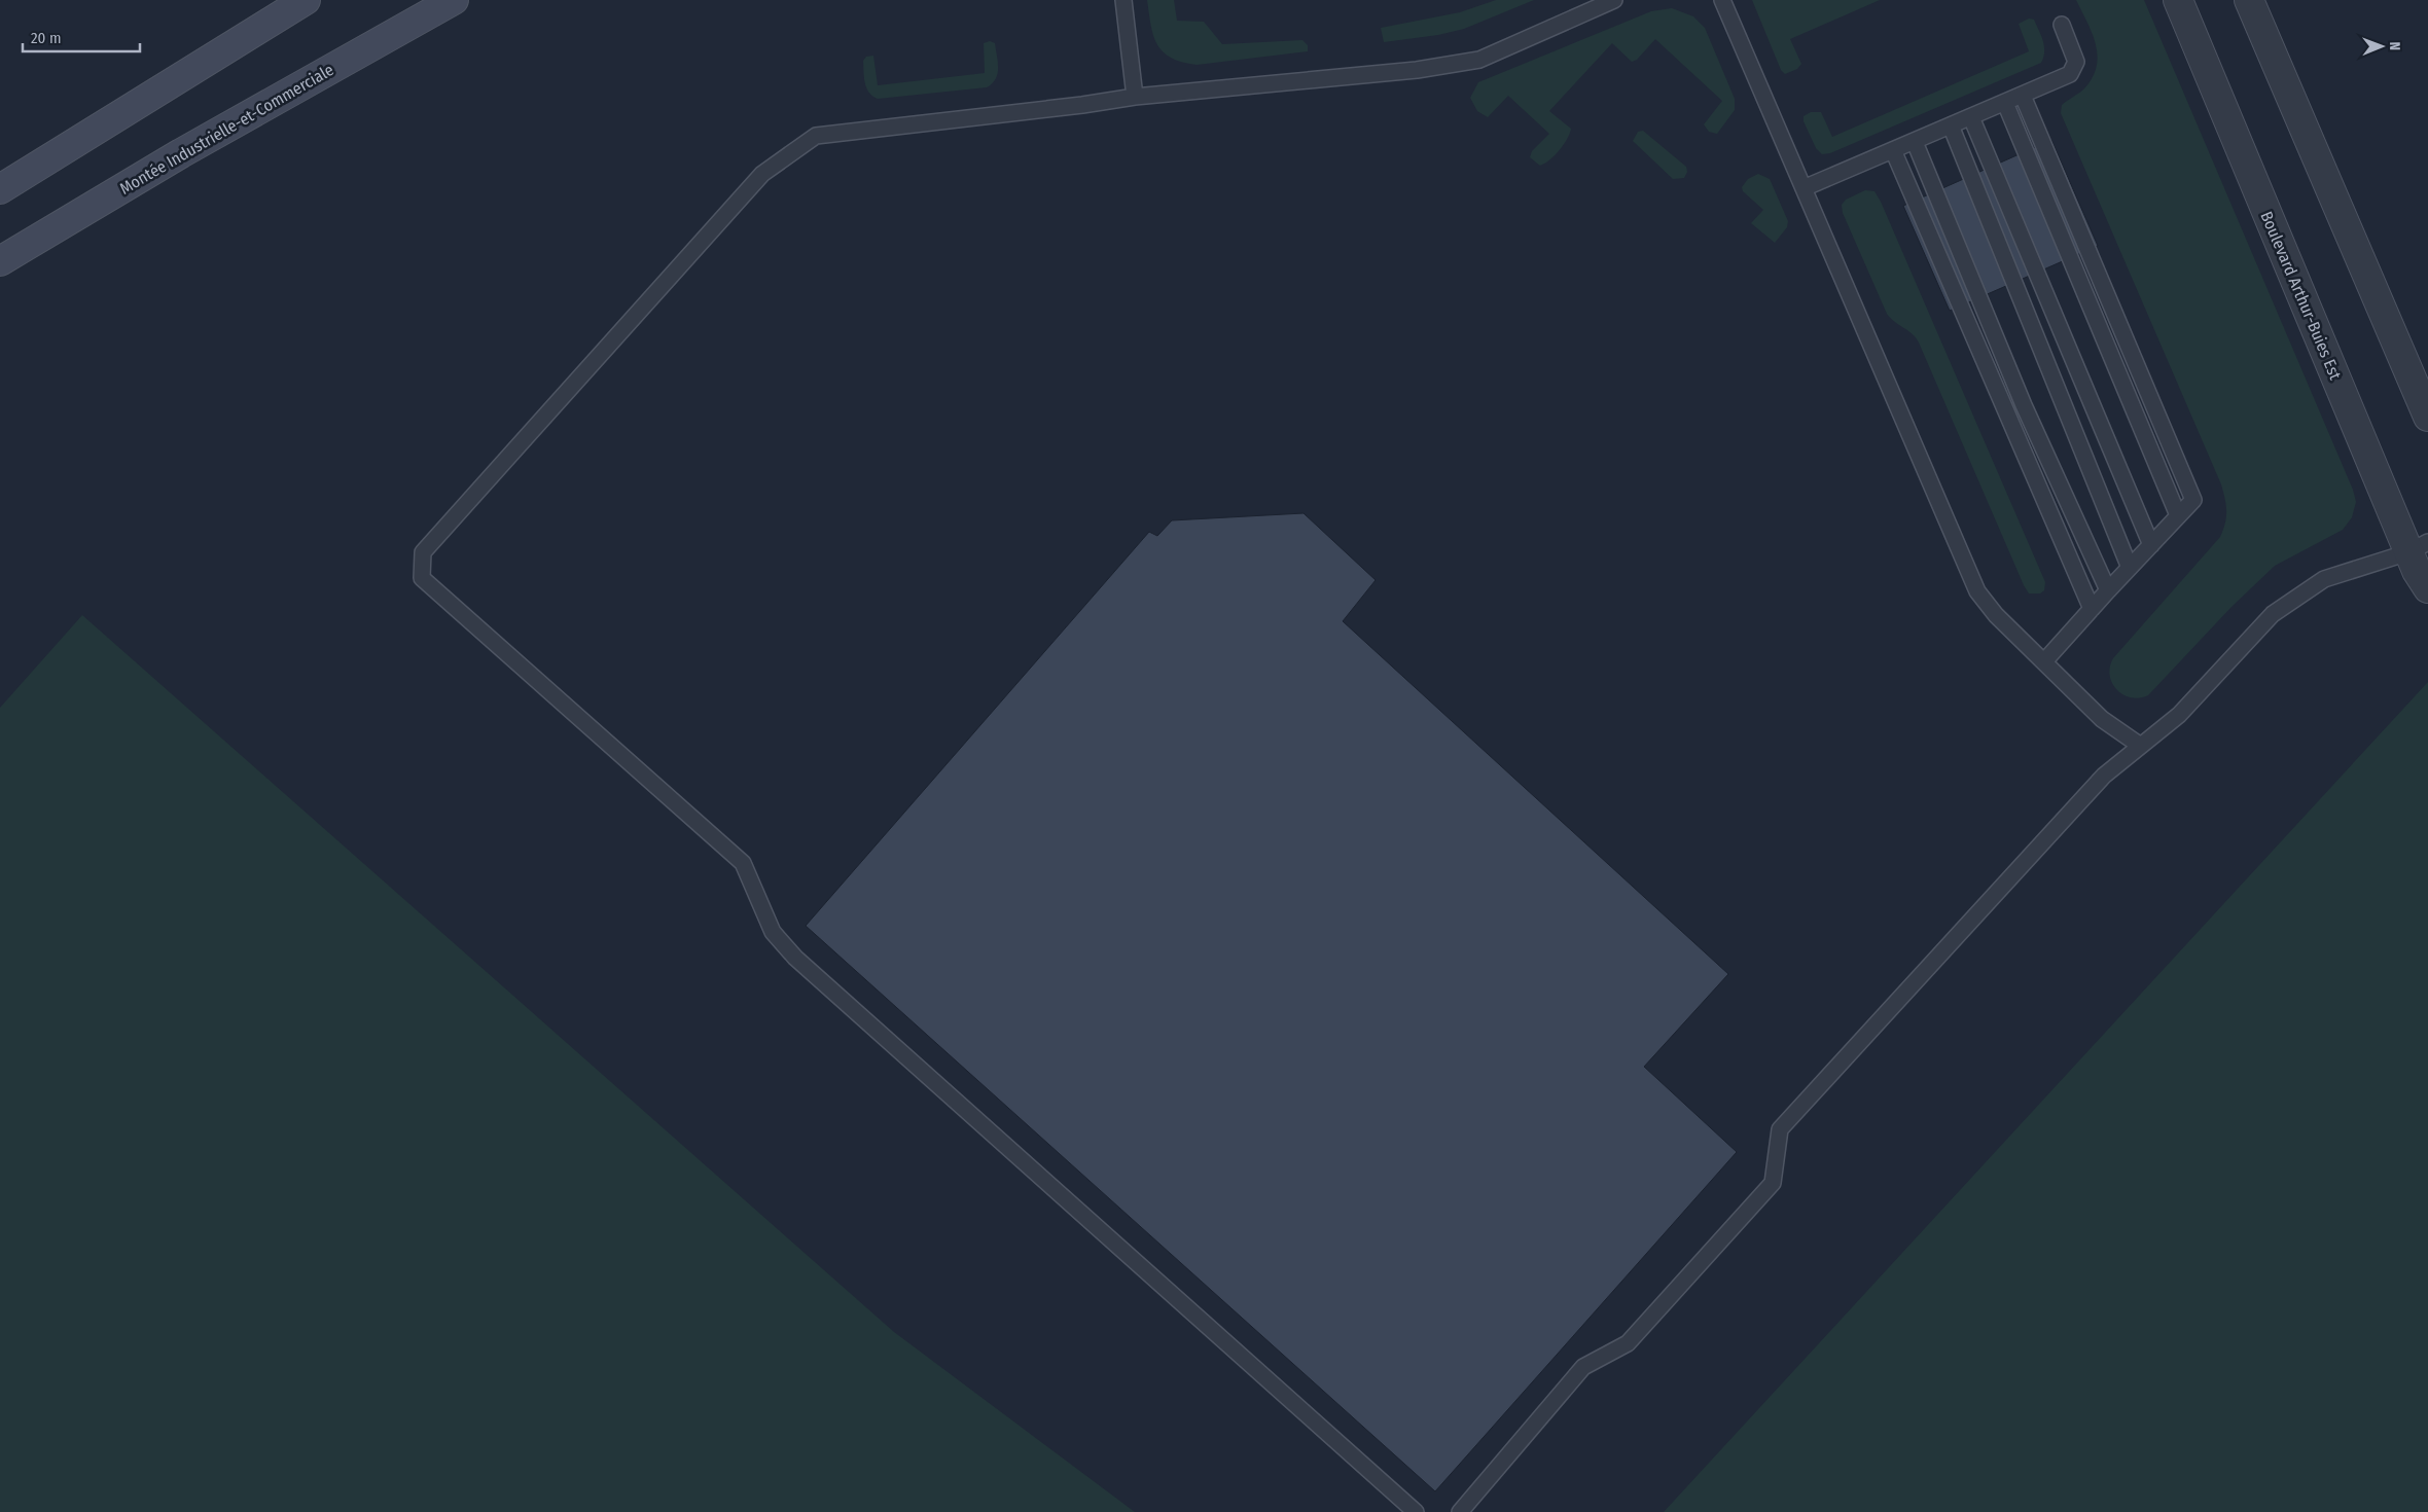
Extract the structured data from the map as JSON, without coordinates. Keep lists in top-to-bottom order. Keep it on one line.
{"streets":{"main road":["Montée Industrielle-et-Commerciale"],"street":["Boulevard Arthur-Buies Est"]},"scale_bar":"20 m","north":"right"}
